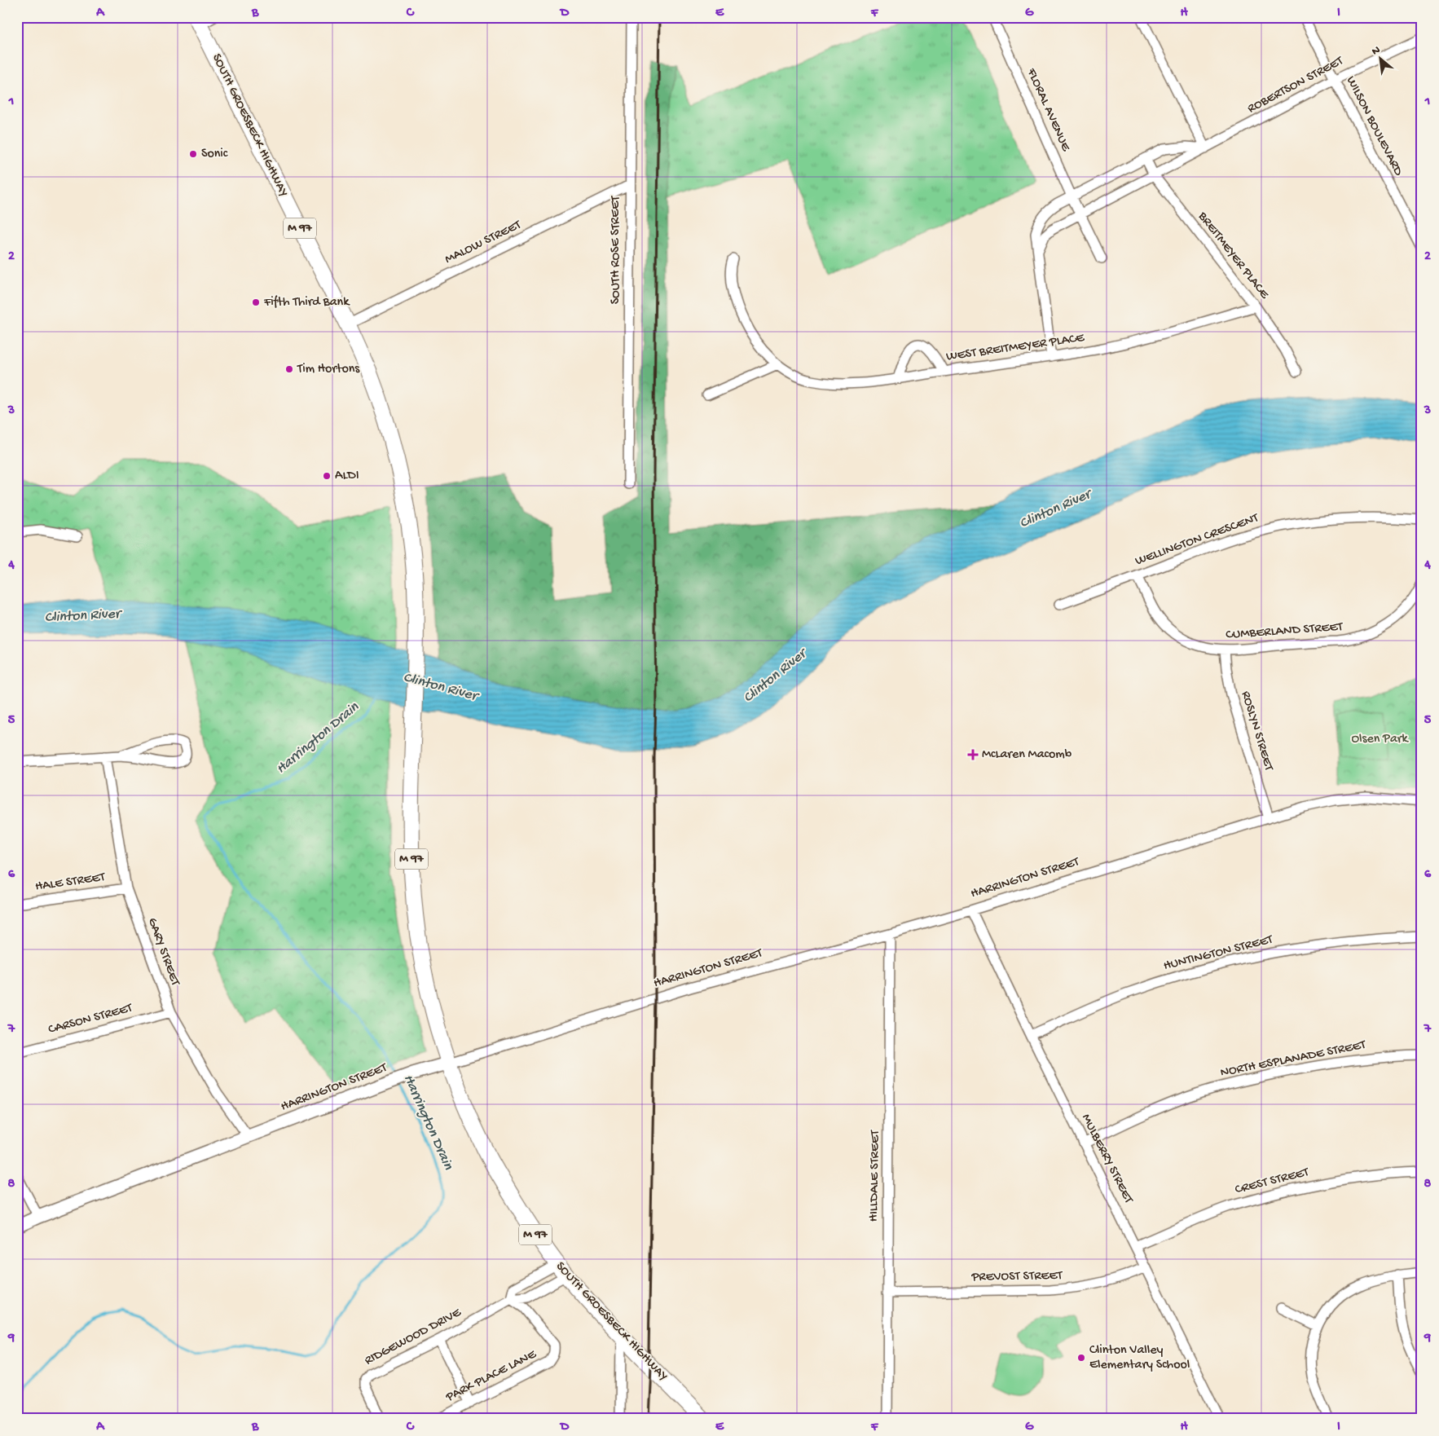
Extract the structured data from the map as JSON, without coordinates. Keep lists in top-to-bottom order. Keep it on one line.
{"streets":{"main road":["SOUTH GROESBECK HIGHWAY","M 97"],"street":["ROBERTSON STREET","FLORAL AVENUE","WILSON BOULEVARD","MALOW STREET","SOUTH ROSE STREET","BREITMEYER PLACE","WEST BREITMEYER PLACE","WELLINGTON CRESCENT","CUMBERLAND STREET","ROSLYN STREET","HARRINGTON STREET","HALE STREET","GARY STREET","HUNTINGTON STREET","CARSON STREET","NORTH ESPLANADE STREET","MULBERRY STREET","HILLDALE STREET","CREST STREET","PREVOST STREET","RIDGEWOOD DRIVE","PARK PLACE LANE"]},"crossings":[["ROBERTSON STREET","FLORAL AVENUE"],["ROBERTSON STREET","WILSON BOULEVARD"],["ROBERTSON STREET","BREITMEYER PLACE"],["SOUTH GROESBECK HIGHWAY","MALOW STREET"],["SOUTH GROESBECK HIGHWAY","HARRINGTON STREET"],["SOUTH GROESBECK HIGHWAY","RIDGEWOOD DRIVE"],["MALOW STREET","SOUTH ROSE STREET"],["BREITMEYER PLACE","WEST BREITMEYER PLACE"],["WELLINGTON CRESCENT","CUMBERLAND STREET"],["CUMBERLAND STREET","ROSLYN STREET"],["ROSLYN STREET","HARRINGTON STREET"],["HARRINGTON STREET","GARY STREET"],["HARRINGTON STREET","MULBERRY STREET"],["HARRINGTON STREET","HILLDALE STREET"],["HALE STREET","GARY STREET"],["GARY STREET","CARSON STREET"],["HUNTINGTON STREET","MULBERRY STREET"],["NORTH ESPLANADE STREET","MULBERRY STREET"],["MULBERRY STREET","CREST STREET"],["MULBERRY STREET","PREVOST STREET"],["HILLDALE STREET","PREVOST STREET"],["RIDGEWOOD DRIVE","PARK PLACE LANE"]],"water":["Clinton River","Harrington Drain"],"parks":["Olsen Park"],"places":{"other":["Sonic","Fifth Third Bank","Tim Hortons","ALDI","Clinton Valley Elementary School"],"health":["McLaren Macomb"]},"north":"top left","grid":{"columns":["A","B","C","D","E","F","G","H","I"],"rows":["1","2","3","4","5","6","7","8","9"]}}
